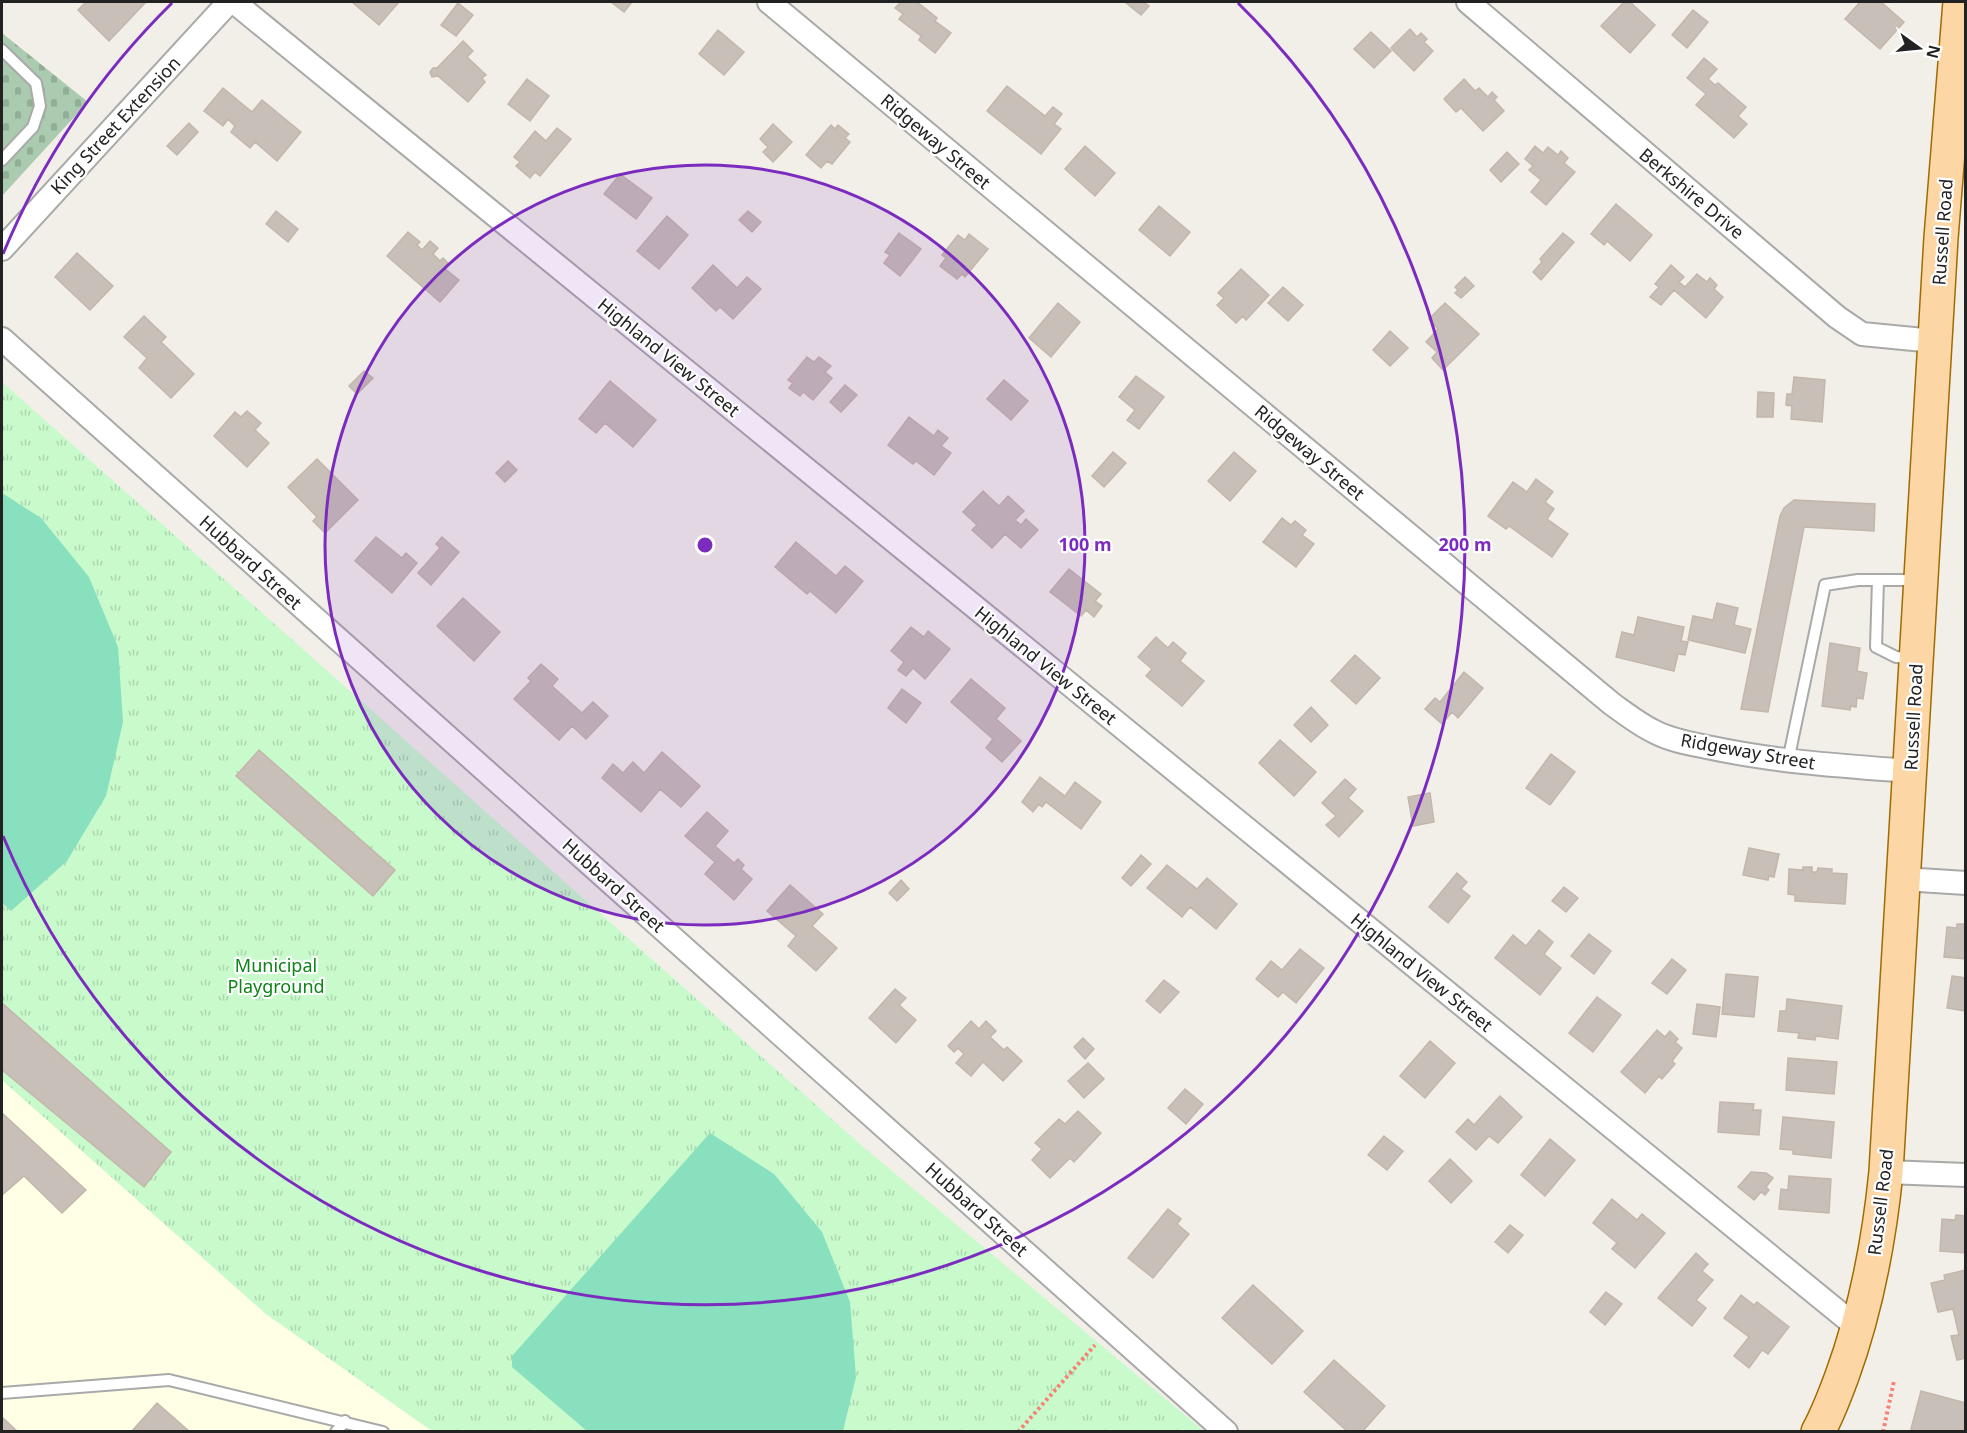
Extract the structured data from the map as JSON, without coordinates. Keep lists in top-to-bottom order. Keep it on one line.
{"streets":{"main road":["Russell Road"],"street":["King Street Extension","Ridgeway Street","Berkshire Drive","Highland View Street","Hubbard Street"]},"crossings":[["Ridgeway Street","Russell Road"],["Berkshire Drive","Russell Road"],["Russell Road","Highland View Street"]],"parks":["Municipal Playground"],"north":"right","rings":["100 m","200 m"]}
